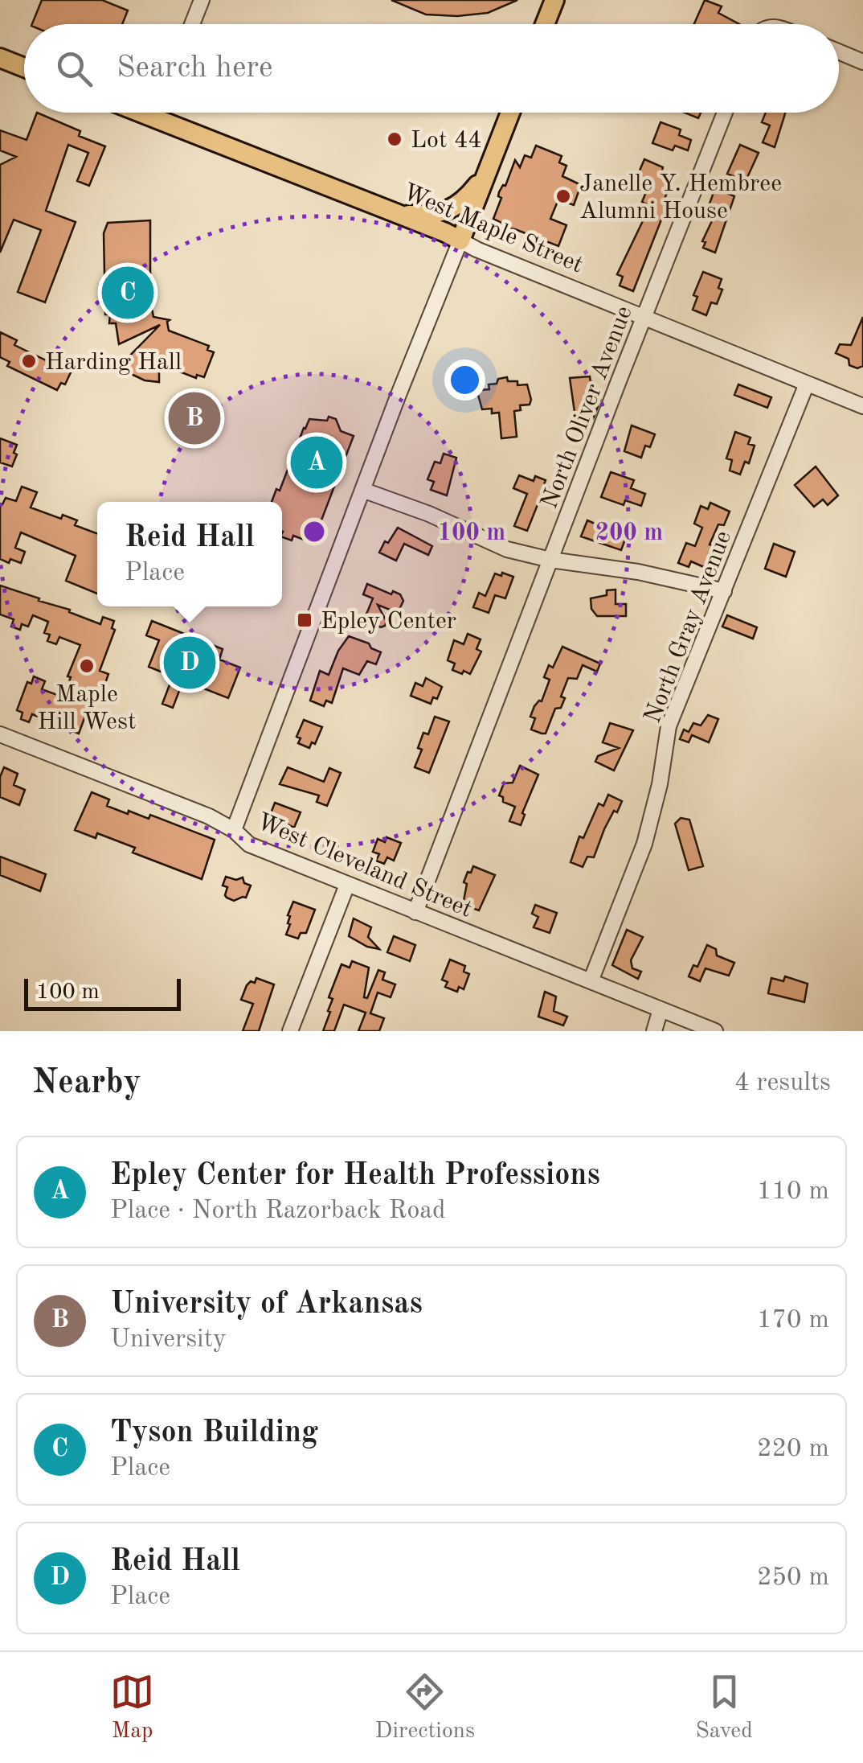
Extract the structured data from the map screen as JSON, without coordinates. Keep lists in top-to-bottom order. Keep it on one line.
{"streets":{"main road":["West Maple Street"],"street":["North Oliver Avenue","North Gray Avenue","West Cleveland Street"]},"crossings":[["West Maple Street","North Oliver Avenue"],["West Maple Street","North Gray Avenue"],["North Oliver Avenue","West Cleveland Street"],["North Gray Avenue","West Cleveland Street"]],"places":{"other":["Lot 44","Janelle Y. Hembree Alumni House","Harding Hall","Maple Hill West"],"transit":["Epley Center"]},"scale_bar":"100 m","page":{"search":"Search here","pins":["C","B","A","D"],"popup":["Reid Hall","Place"],"scale":"100 m","heading":["Nearby","4 results"],"list":[{"mark":"A","name":"Epley Center for Health Professions","note":"Place · North Razorback Road","value":"110 m"},{"mark":"B","name":"University of Arkansas","note":"University","value":"170 m"},{"mark":"C","name":"Tyson Building","note":"Place","value":"220 m"},{"mark":"D","name":"Reid Hall","note":"Place","value":"250 m"}],"nav":["Map","Directions","Saved"]},"rings":["100 m","200 m"]}
